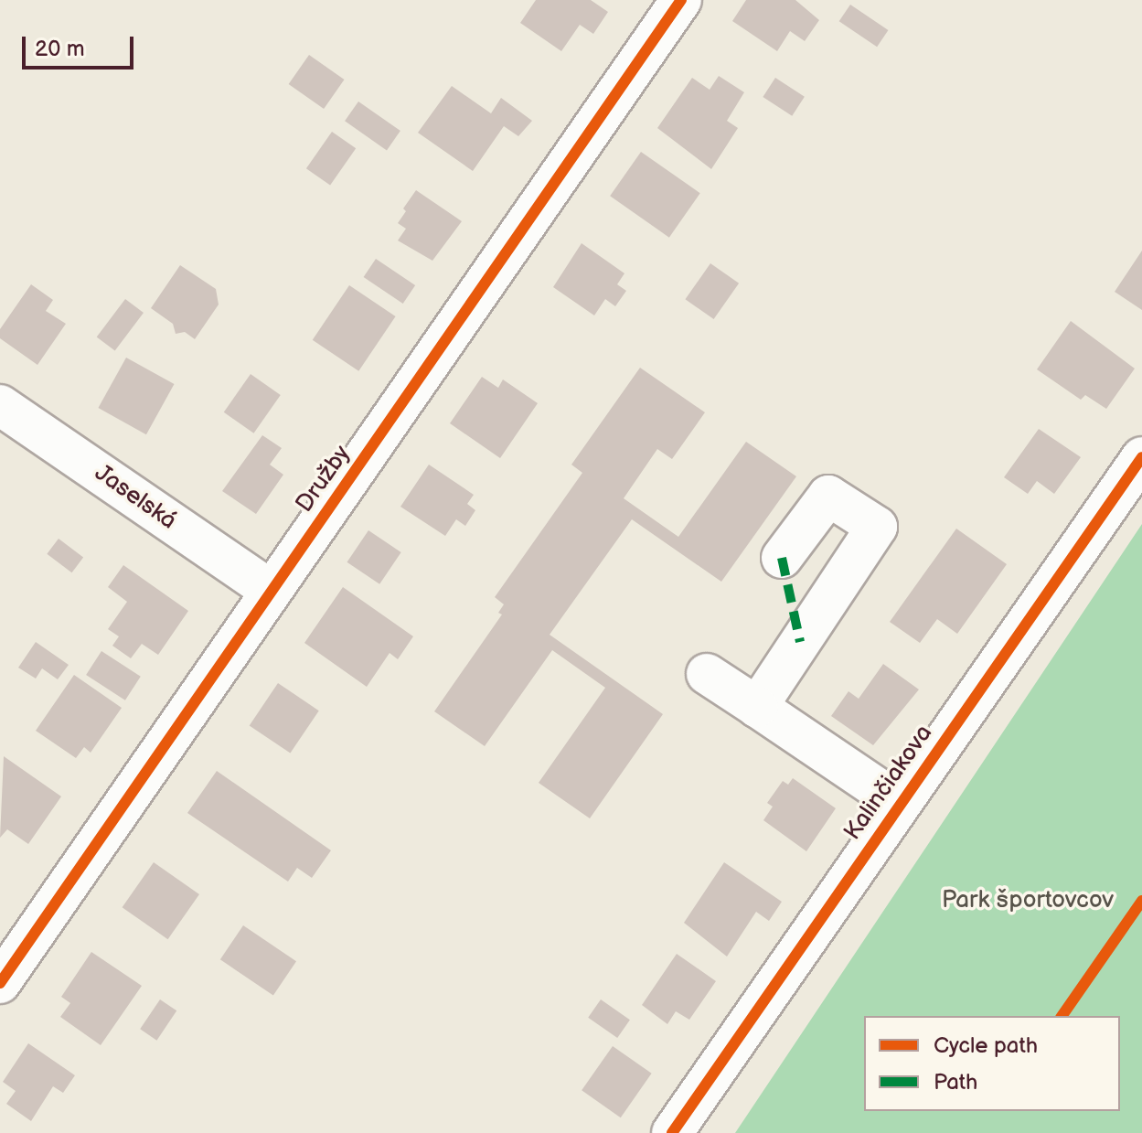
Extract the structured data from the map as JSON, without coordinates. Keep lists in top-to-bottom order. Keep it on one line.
{"streets":{"street":["Družby","Jaselská","Kalinčiakova"]},"crossings":[["Družby","Jaselská"]],"parks":["Park športovcov"],"legend":["Cycle path","Path"],"scale_bar":"20 m"}
